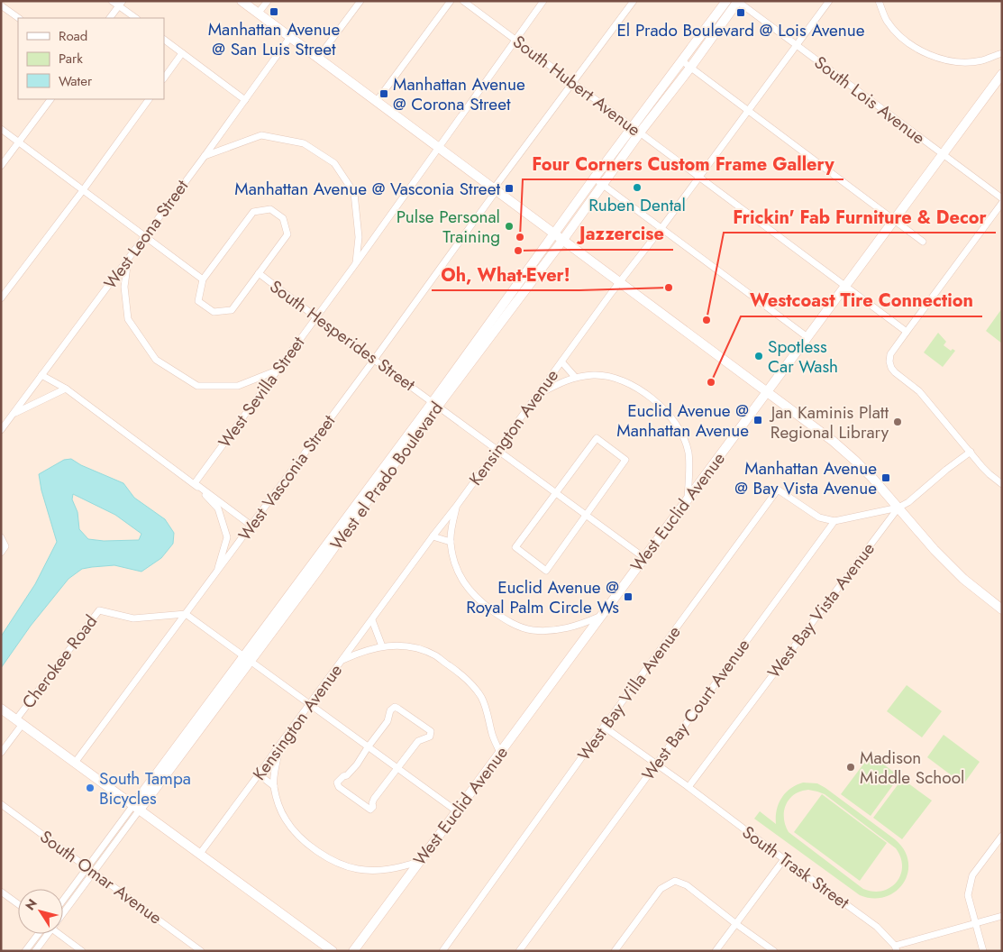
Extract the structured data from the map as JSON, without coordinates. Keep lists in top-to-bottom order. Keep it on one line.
{"streets":{"street":["South Hubert Avenue","South Lois Avenue","West Leona Street","South Hesperides Street","West Sevilla Street","Kensington Avenue","West el Prado Boulevard","West Vasconia Street","West Euclid Avenue","West Bay Vista Avenue","Cherokee Road","West Bay Villa Avenue","West Bay Court Avenue","South Trask Street","South Omar Avenue"]},"crossings":[["South Hubert Avenue","West Sevilla Street"],["South Hubert Avenue","Kensington Avenue"],["South Hubert Avenue","West el Prado Boulevard"],["South Hubert Avenue","West Vasconia Street"],["South Hubert Avenue","West Euclid Avenue"],["South Lois Avenue","Kensington Avenue"],["South Lois Avenue","West el Prado Boulevard"],["South Lois Avenue","West Euclid Avenue"],["South Hesperides Street","West Sevilla Street"],["South Hesperides Street","Kensington Avenue"],["South Hesperides Street","West el Prado Boulevard"],["South Hesperides Street","West Vasconia Street"],["South Hesperides Street","West Euclid Avenue"],["West el Prado Boulevard","South Omar Avenue"],["West Vasconia Street","Cherokee Road"],["West Bay Vista Avenue","South Trask Street"],["West Bay Villa Avenue","West Bay Court Avenue"],["West Bay Villa Avenue","South Trask Street"],["West Bay Court Avenue","South Trask Street"]],"places":{"transit":["Manhattan Avenue @ San Luis Street","El Prado Boulevard @ Lois Avenue","Manhattan Avenue @ Corona Street","Manhattan Avenue @ Vasconia Street","Euclid Avenue @ Manhattan Avenue","Manhattan Avenue @ Bay Vista Avenue","Euclid Avenue @ Royal Palm Circle Ws"],"other":["Ruben Dental","Pulse Personal Training","Four Corners Custom Frame Gallery","Jazzercise","Oh, What-Ever!","Frickin' Fab Furniture & Decor","Spotless Car Wash","Westcoast Tire Connection","Jan Kaminis Platt Regional Library","Madison Middle School","South Tampa Bicycles"]},"legend":["Road","Park","Water"],"north":"top left"}
